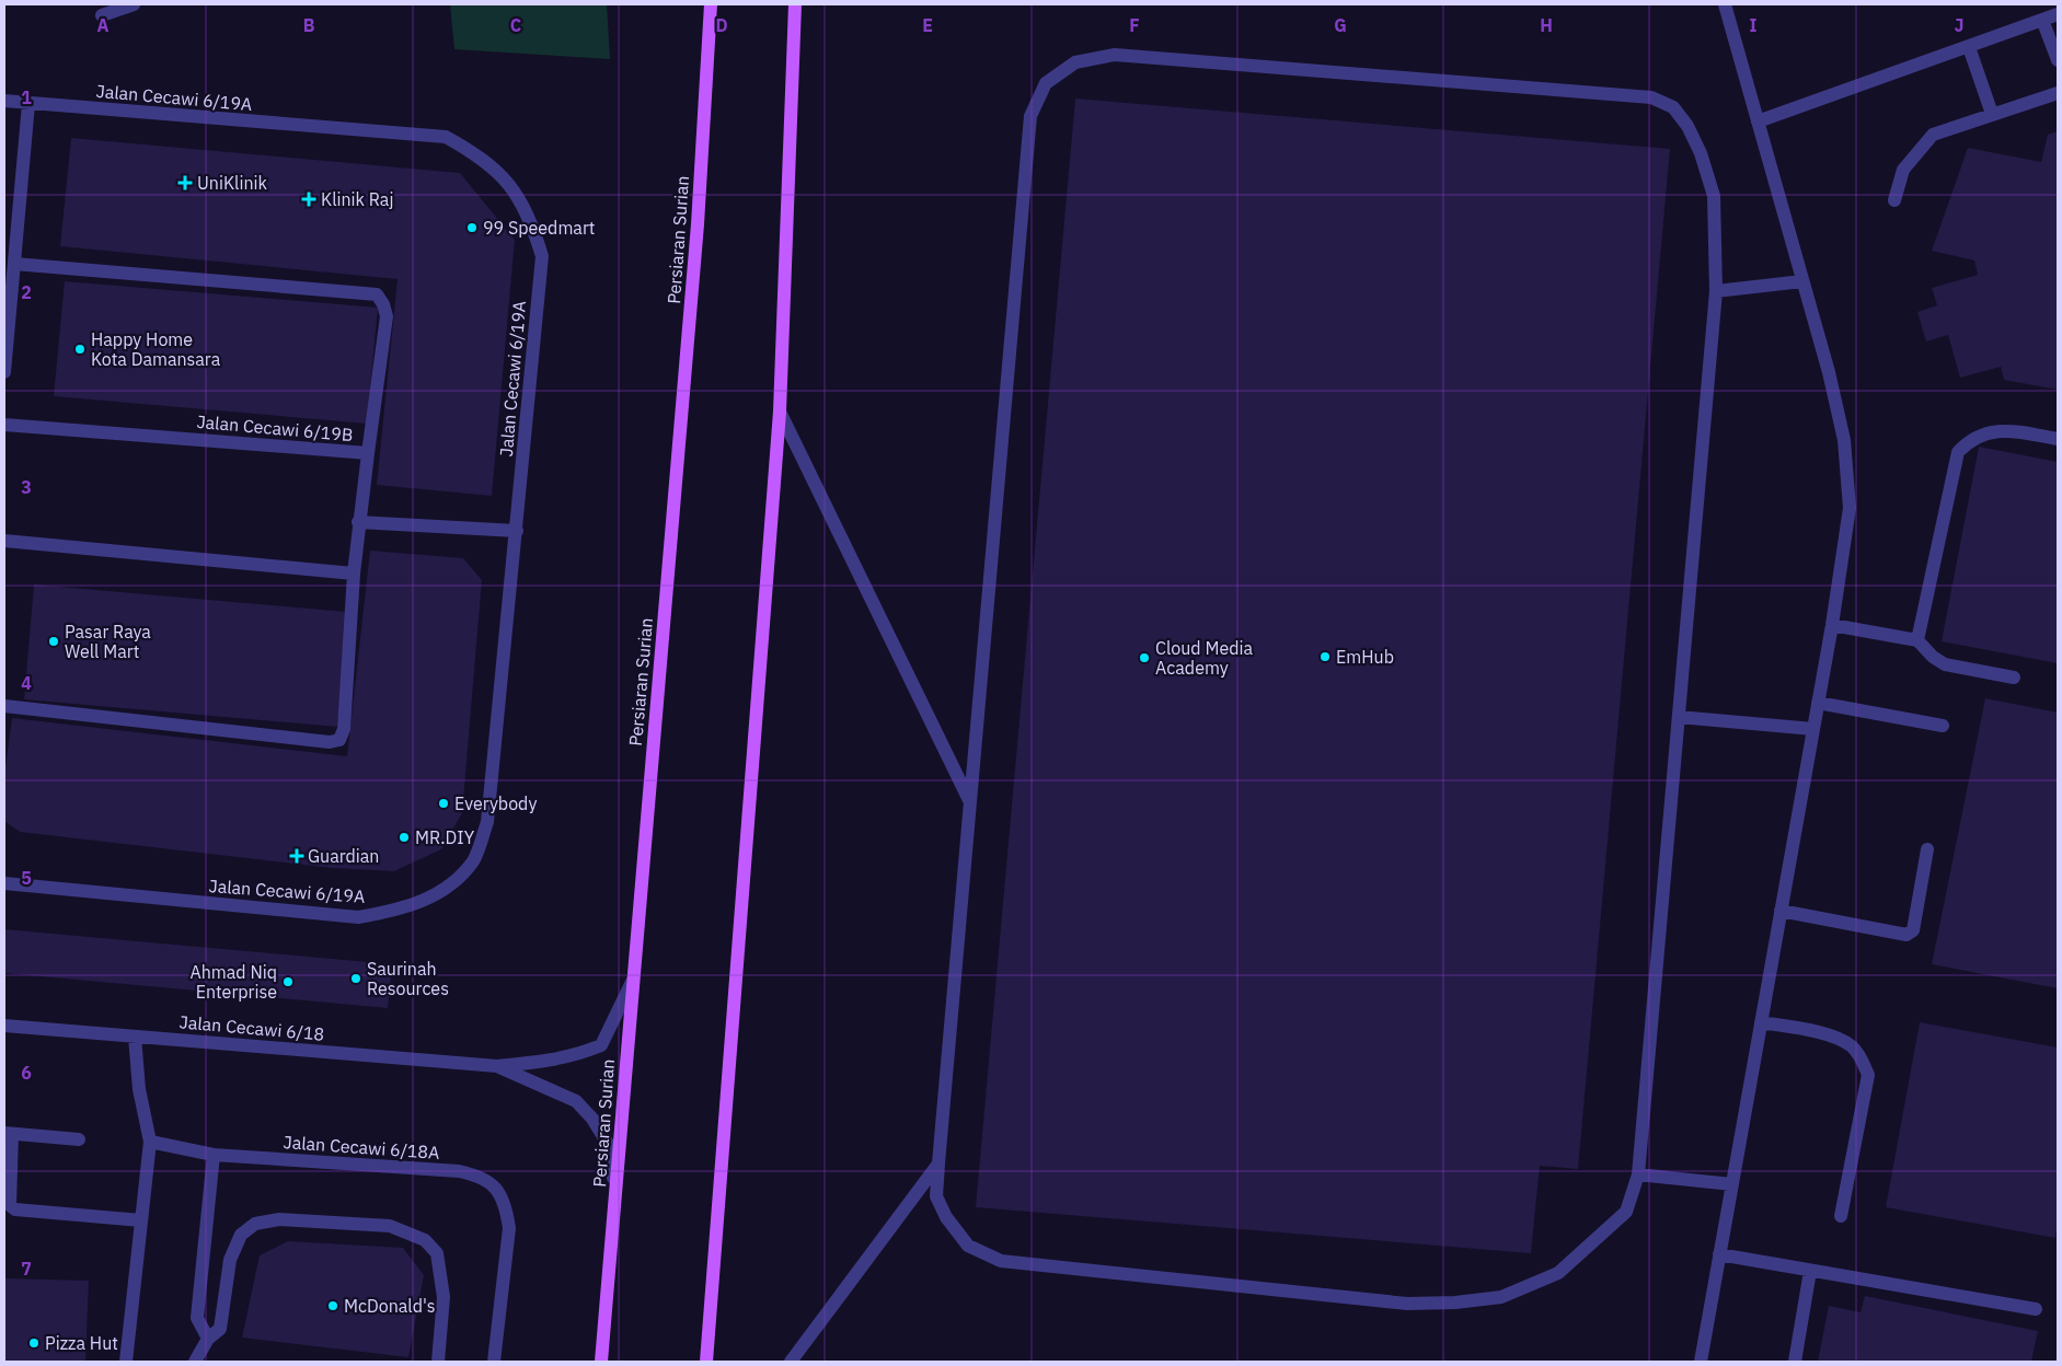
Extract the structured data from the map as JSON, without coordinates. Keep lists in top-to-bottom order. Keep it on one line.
{"streets":{"main road":["Persiaran Surian"],"street":["Jalan Cecawi 6/19A","Jalan Cecawi 6/19B","Jalan Cecawi 6/18","Jalan Cecawi 6/18A"]},"crossings":[["Persiaran Surian","Jalan Cecawi 6/18"]],"places":{"health":["UniKlinik","Klinik Raj","Guardian"],"other":["99 Speedmart","Happy Home Kota Damansara","Pasar Raya Well Mart","EmHub","Cloud Media Academy","Everybody","MR.DIY","Saurinah Resources","Ahmad Niq Enterprise","McDonald's","Pizza Hut"]},"grid":{"columns":["A","B","C","D","E","F","G","H","I","J"],"rows":["1","2","3","4","5","6","7"]}}
